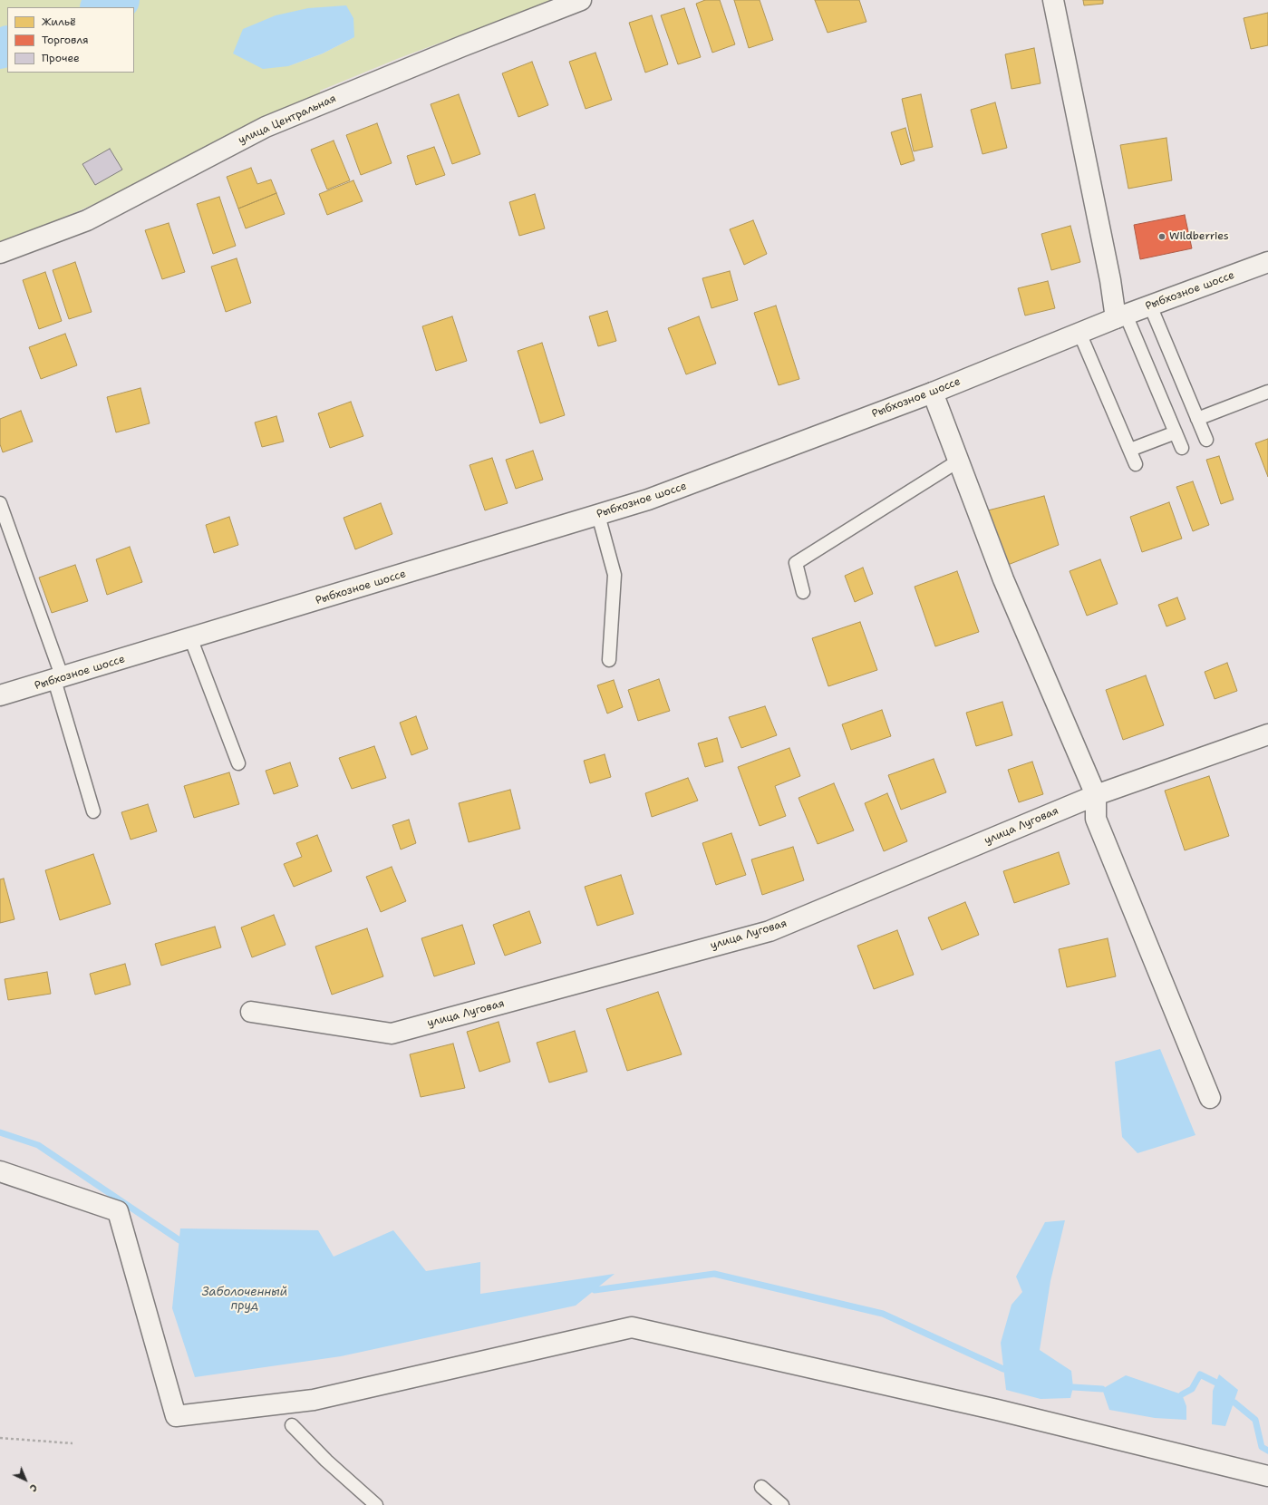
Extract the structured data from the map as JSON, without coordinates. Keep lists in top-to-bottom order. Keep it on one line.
{"streets":{"street":["улица Центральная","Рыбхозное шоссе","улица Луговая"]},"water":["Заболоченный пруд"],"places":["Wildberries"],"legend":["Жильё","Торговля","Прочее"],"north":"bottom right"}
